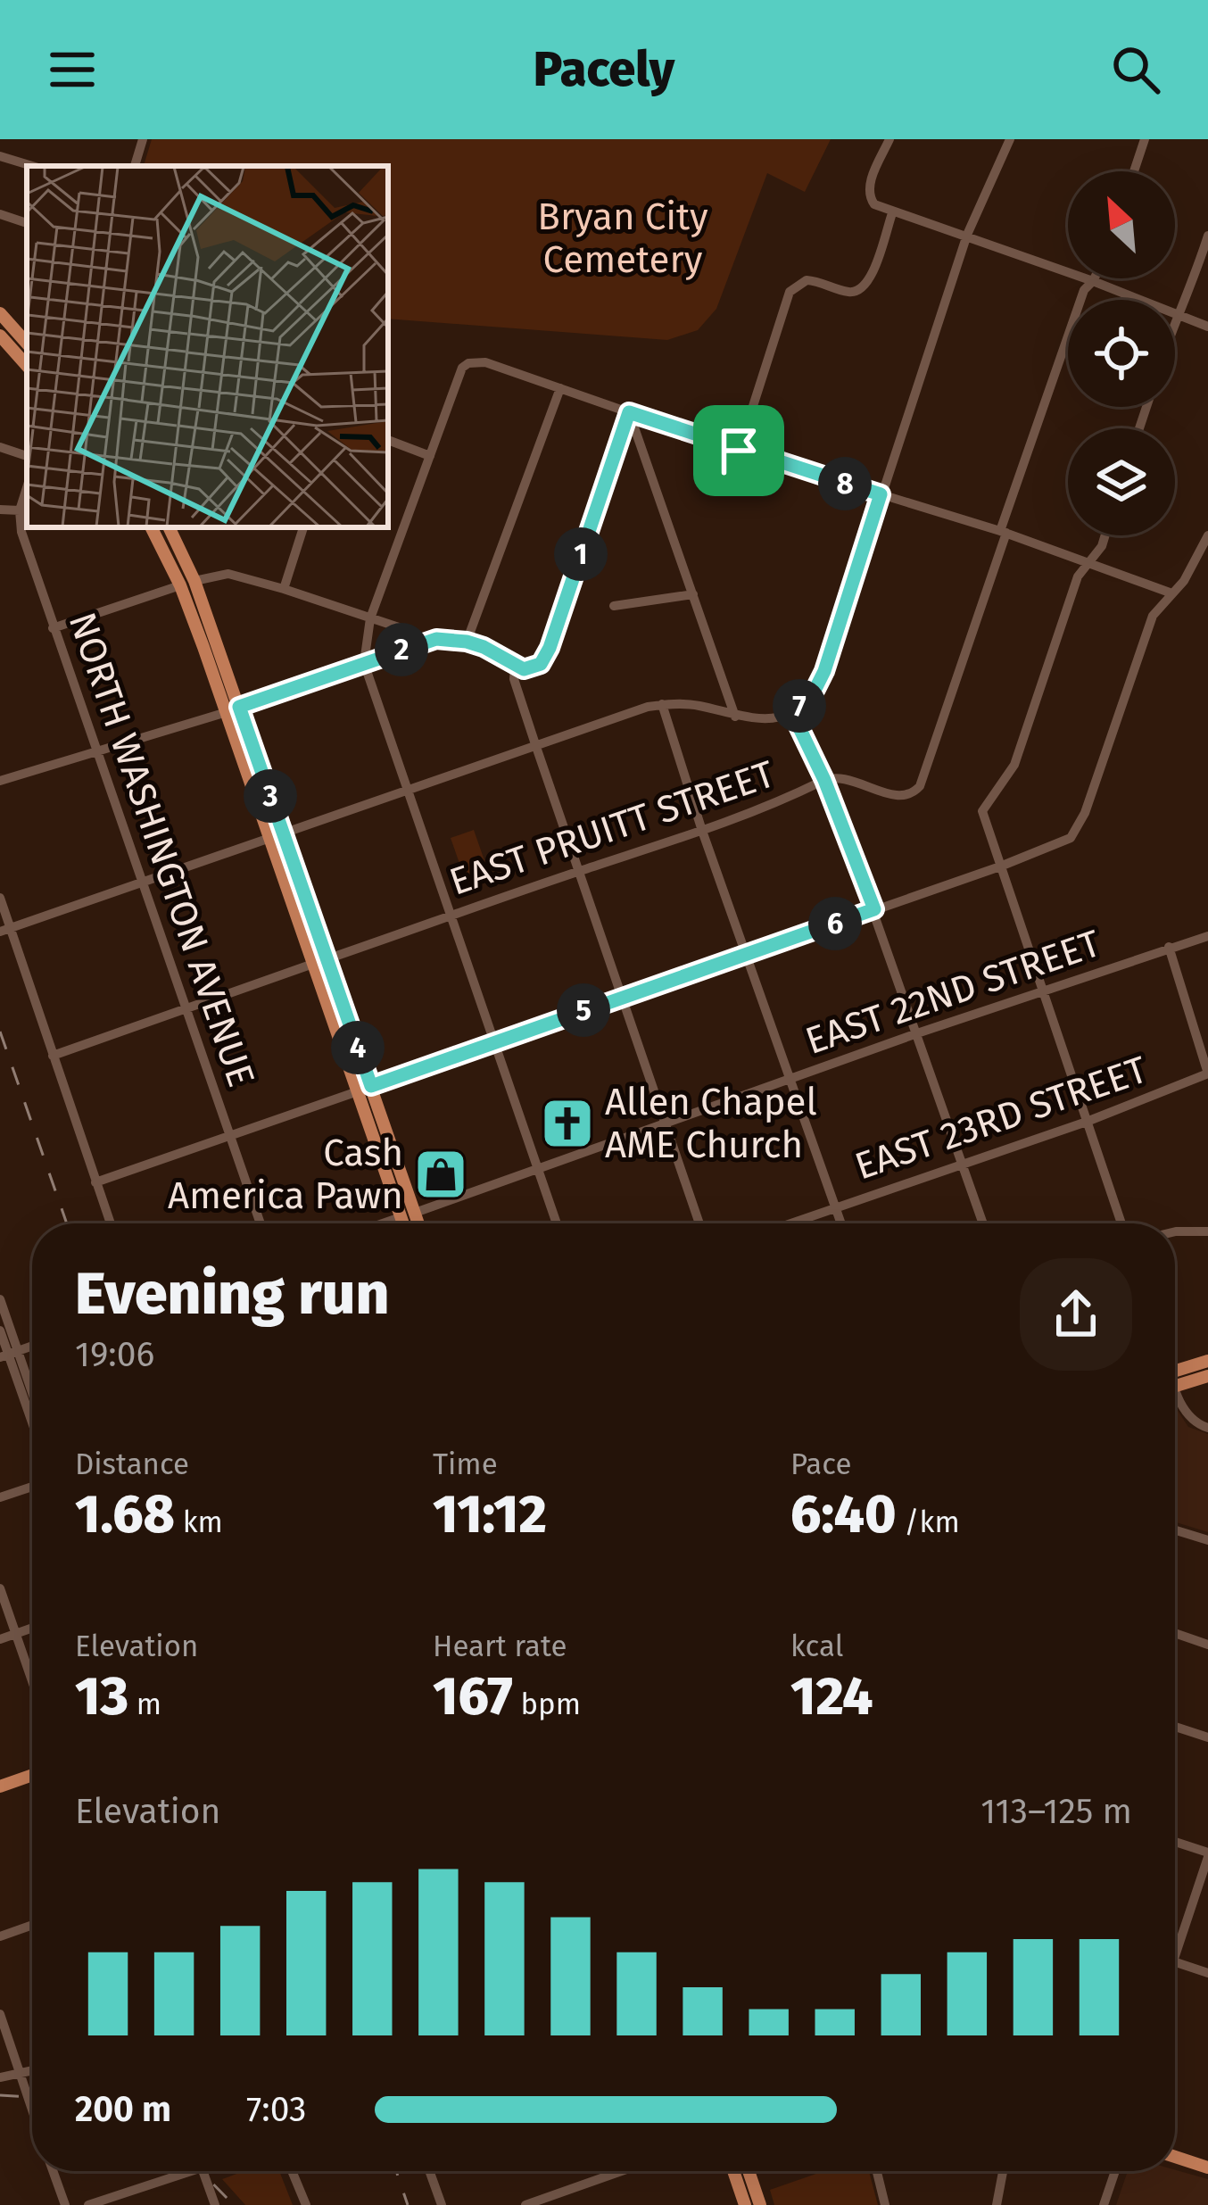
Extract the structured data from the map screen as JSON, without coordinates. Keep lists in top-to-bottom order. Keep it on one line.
{"streets":{"street":["EAST PRUITT STREET","NORTH WASHINGTON AVENUE","EAST 22ND STREET","EAST 23RD STREET"]},"crossings":[["EAST PRUITT STREET","NORTH WASHINGTON AVENUE"]],"parks":["Bryan City Cemetery"],"places":{"church":["Allen Chapel AME Church"],"shop":["Cash America Pawn"]},"north":"top left","page":{"header":"Pacely","pins":["8","1","2","7","3","6","5","4"],"heading":["Evening run","19:06"],"stats":[["Distance","1.68 km"],["Time","11:12"],["Pace","6:40 /km"],["Elevation","13 m"],["Heart rate","167 bpm"],["kcal","124"]],"chart":["Elevation","113–125 m"],"list":[{"name":"200 m","note":"7:03"}]}}
